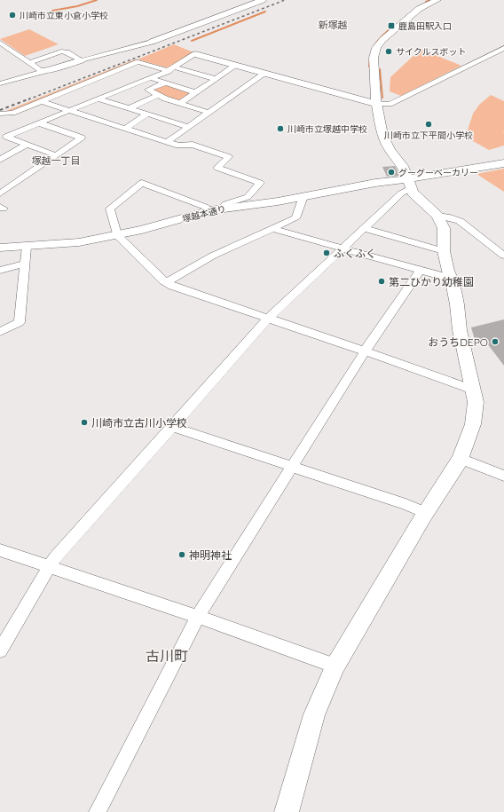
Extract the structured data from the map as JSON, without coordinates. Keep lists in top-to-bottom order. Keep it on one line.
{"streets":{"street":["塚越本通り"]},"districts":["新塚越","塚越一丁目","古川町"],"places":{"other":["川崎市立東小倉小学校","サイクルスポット","川崎市立下平間小学校","川崎市立塚越中学校","グーグーベーカリー","ふくふく","第二ひかり幼稚園","おうちDEPO","川崎市立古川小学校","神明神社"],"transit":["鹿島田駅入口"]}}
